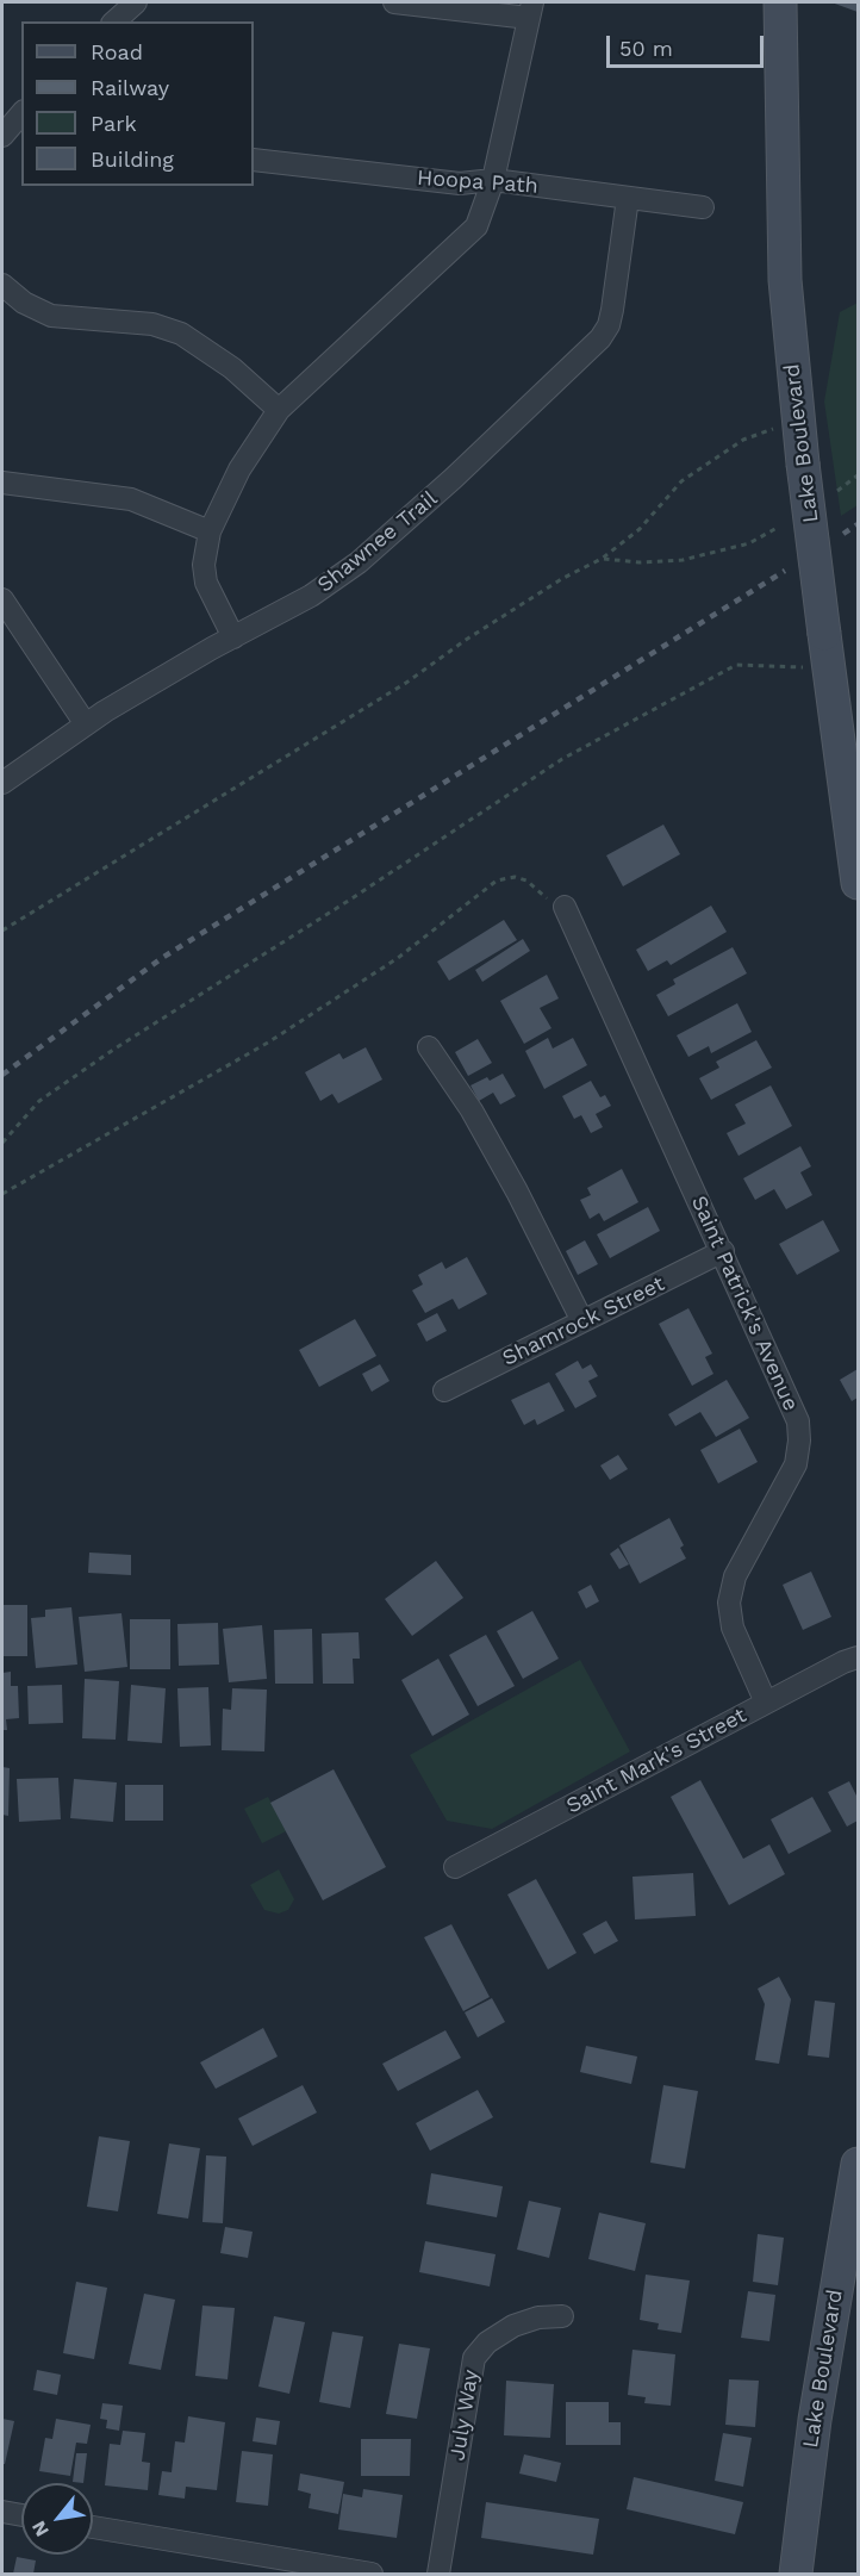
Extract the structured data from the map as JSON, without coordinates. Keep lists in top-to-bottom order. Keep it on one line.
{"streets":{"main road":["Lake Boulevard"],"street":["Hoopa Path","Shawnee Trail","Saint Patrick's Avenue","Shamrock Street","Saint Mark's Street","July Way"]},"crossings":[["Hoopa Path","Shawnee Trail"],["Saint Patrick's Avenue","Shamrock Street"],["Saint Patrick's Avenue","Saint Mark's Street"]],"legend":["Road","Railway","Park","Building"],"scale_bar":"50 m","north":"bottom left"}
